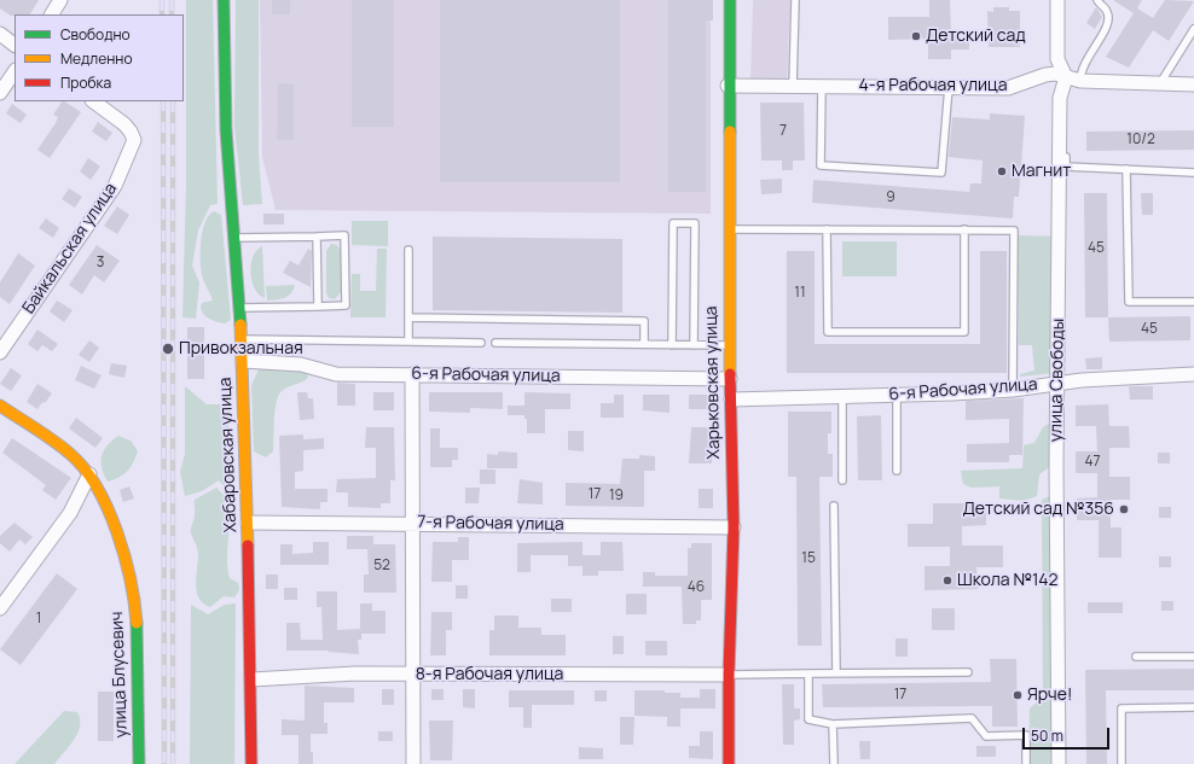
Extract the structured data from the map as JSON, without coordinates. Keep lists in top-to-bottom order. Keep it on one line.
{"streets":{"main road":["Харьковская улица","Хабаровская улица","улица Блусевич"],"street":["4-я Рабочая улица","Байкальская улица","6-я Рабочая улица","улица Свободы","7-я Рабочая улица","8-я Рабочая улица"]},"crossings":[["4-я Рабочая улица","улица Свободы"],["4-я Рабочая улица","Харьковская улица"],["6-я Рабочая улица","улица Свободы"],["6-я Рабочая улица","Харьковская улица"],["6-я Рабочая улица","Хабаровская улица"],["Харьковская улица","7-я Рабочая улица"],["Харьковская улица","8-я Рабочая улица"],["Хабаровская улица","7-я Рабочая улица"],["Хабаровская улица","8-я Рабочая улица"]],"places":["Детский сад","Магнит","Привокзальная","Детский сад №356","Школа №142","Ярче!"],"house_numbers":["7","10/2","9","45","3","11","45","47","17","19","15","52","46","1","17"],"legend":["Свободно","Медленно","Пробка"],"scale_bar":"50 m"}
